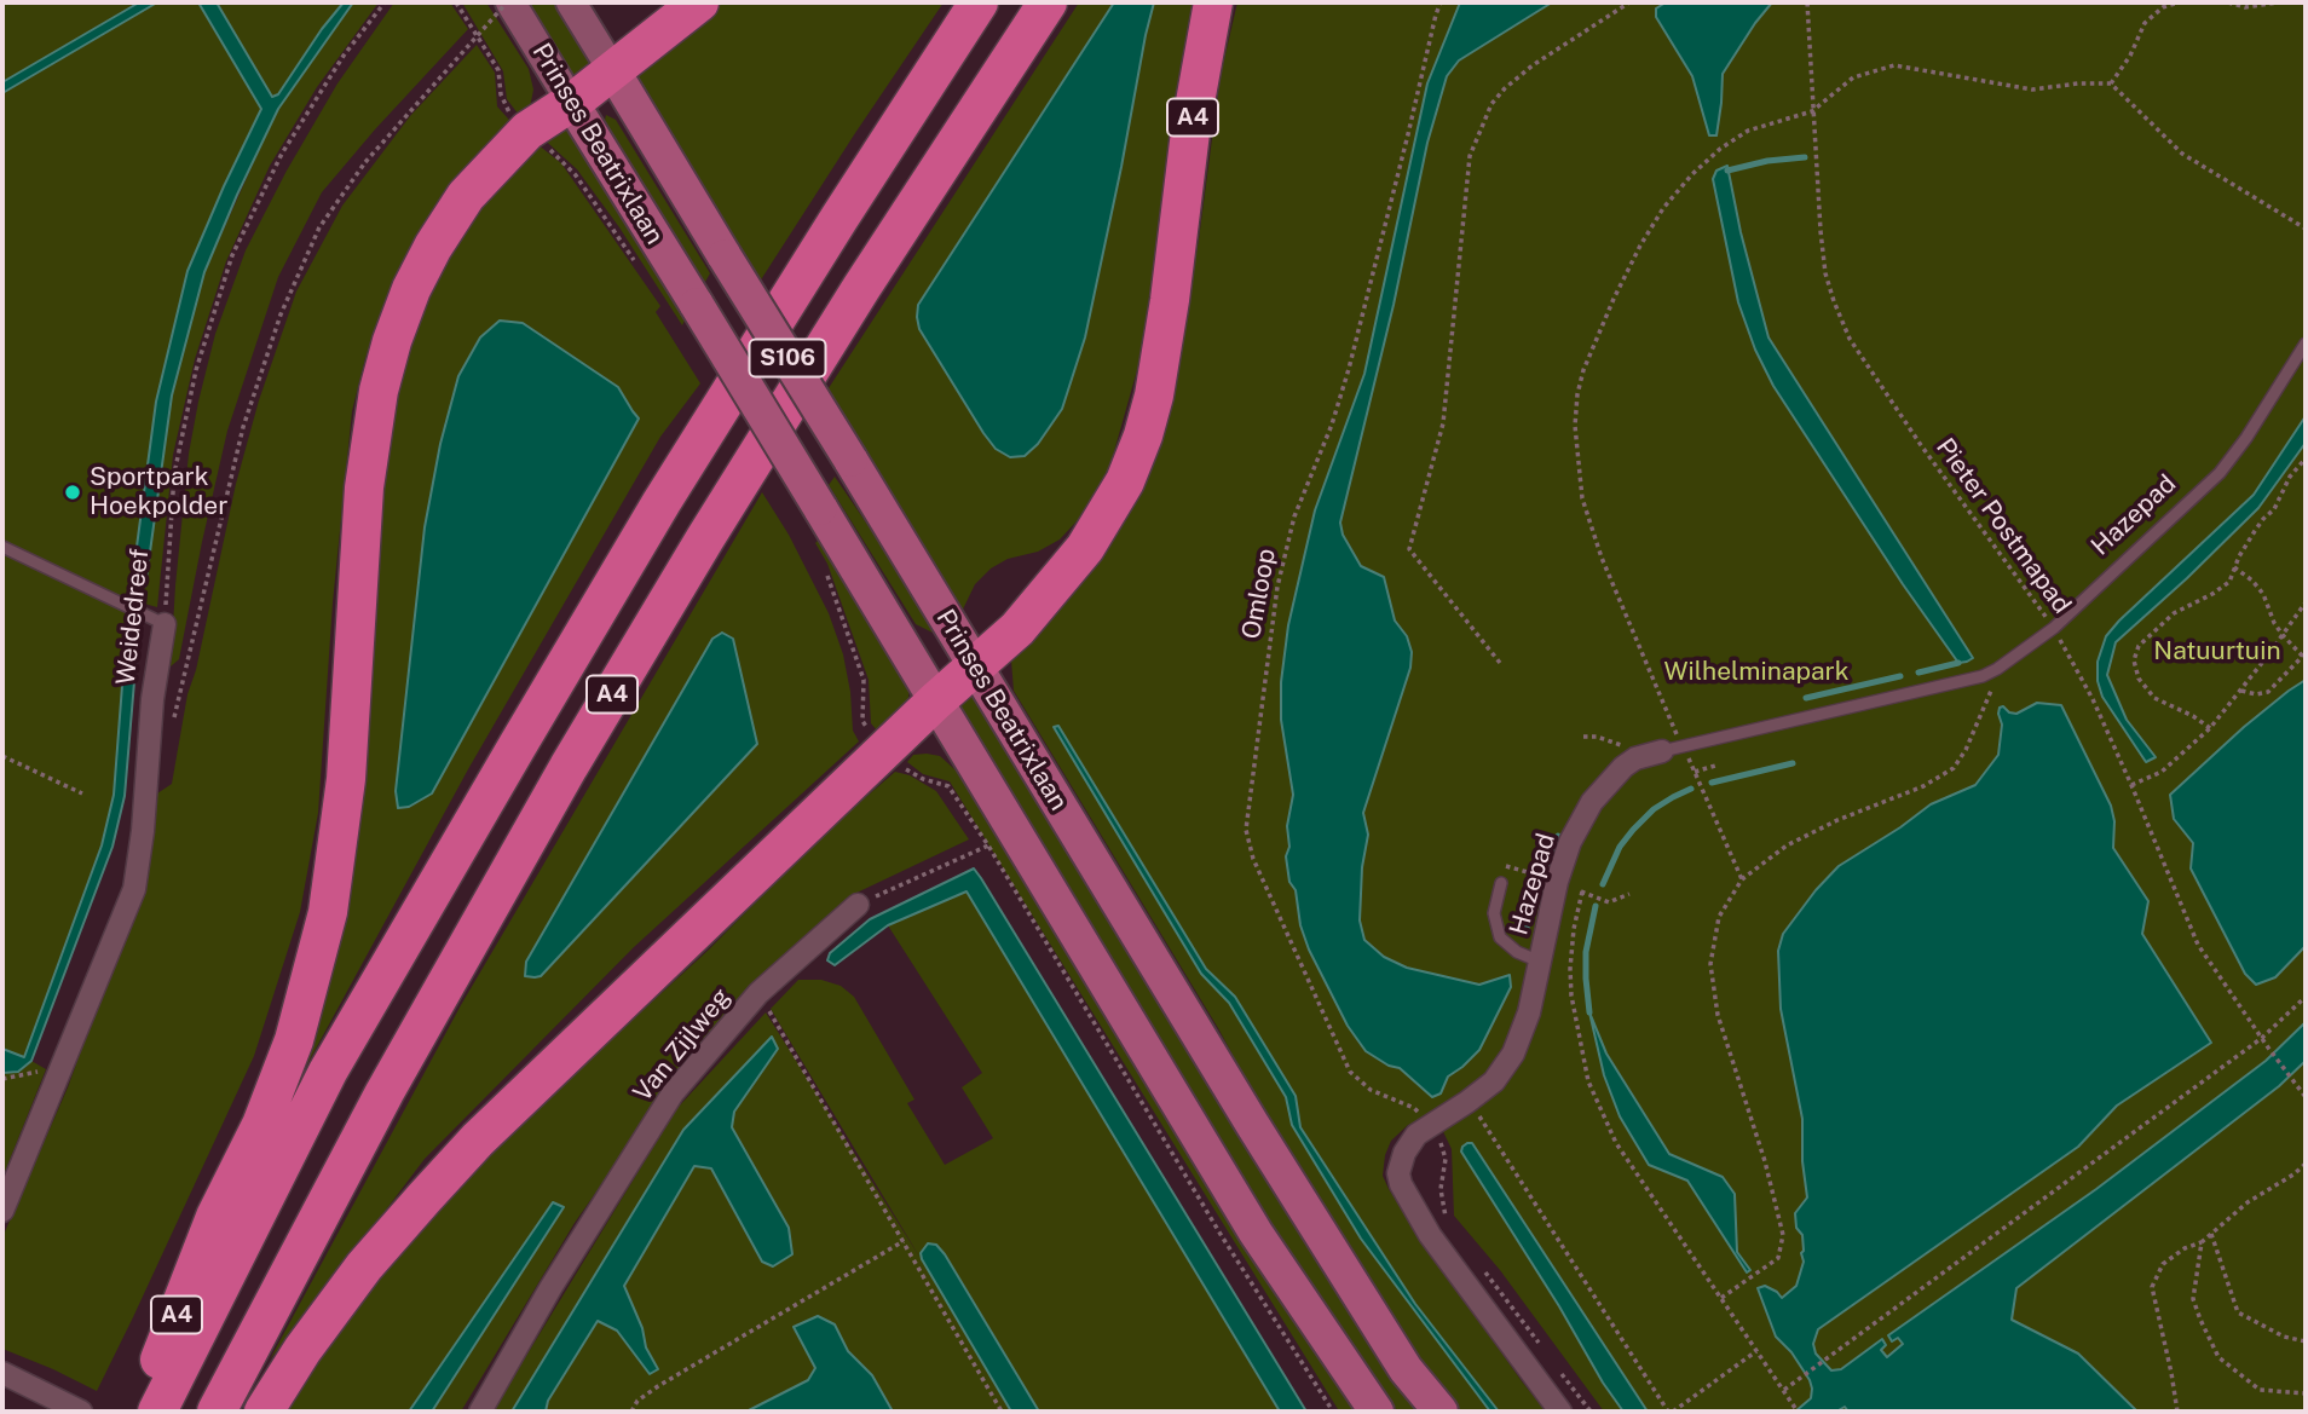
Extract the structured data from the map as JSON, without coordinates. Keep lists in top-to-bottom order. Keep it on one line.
{"streets":{"highway":["A4"],"main road":["Prinses Beatrixlaan","S106"],"street":["Hazepad","Weidedreef","Van Zijlweg"],"path":["Pieter Postmapad","Omloop"]},"crossings":[["A4","Prinses Beatrixlaan"],["Hazepad","Pieter Postmapad"],["Hazepad","Omloop"]],"parks":["Natuurtuin","Wilhelminapark"],"places":["Sportpark Hoekpolder"]}
